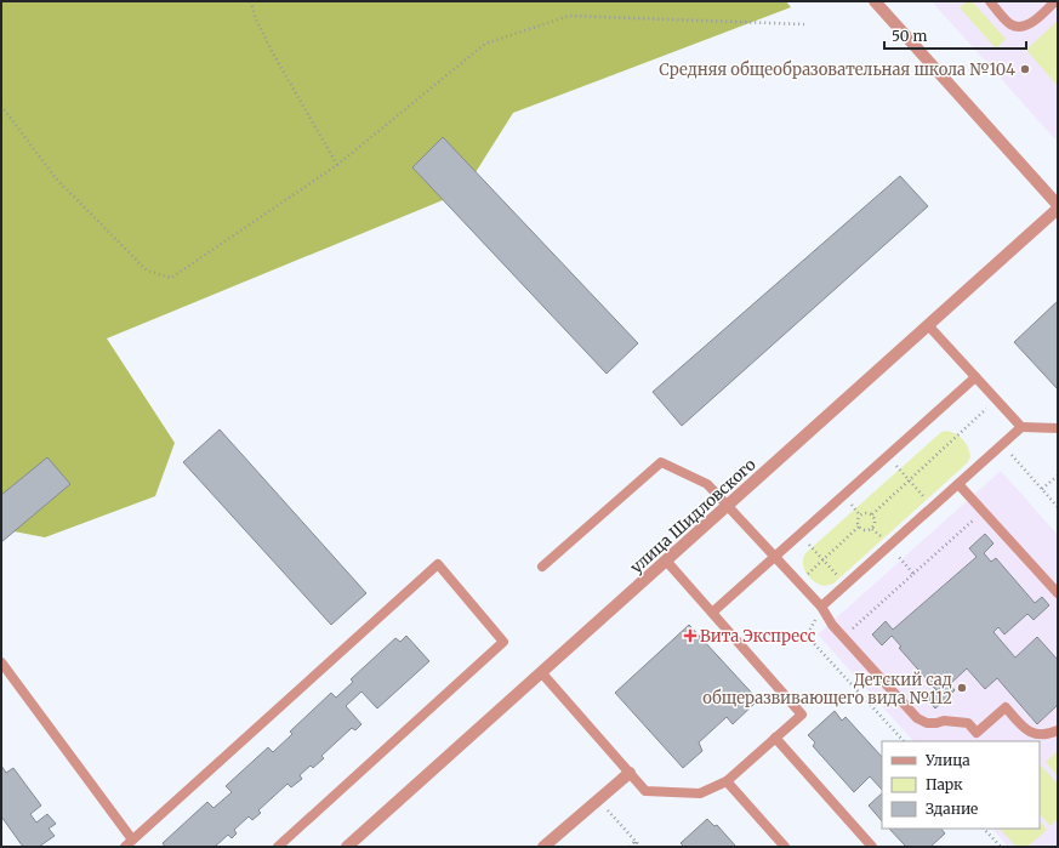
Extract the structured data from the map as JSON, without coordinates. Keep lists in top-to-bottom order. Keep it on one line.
{"streets":{"street":["улица Шидловского"]},"places":{"other":["Средняя общеобразовательная школа №104","Детский сад общеразвивающего вида №112"],"health":["Вита Экспресс"]},"legend":["Улица","Парк","Здание"],"scale_bar":"50 m"}
